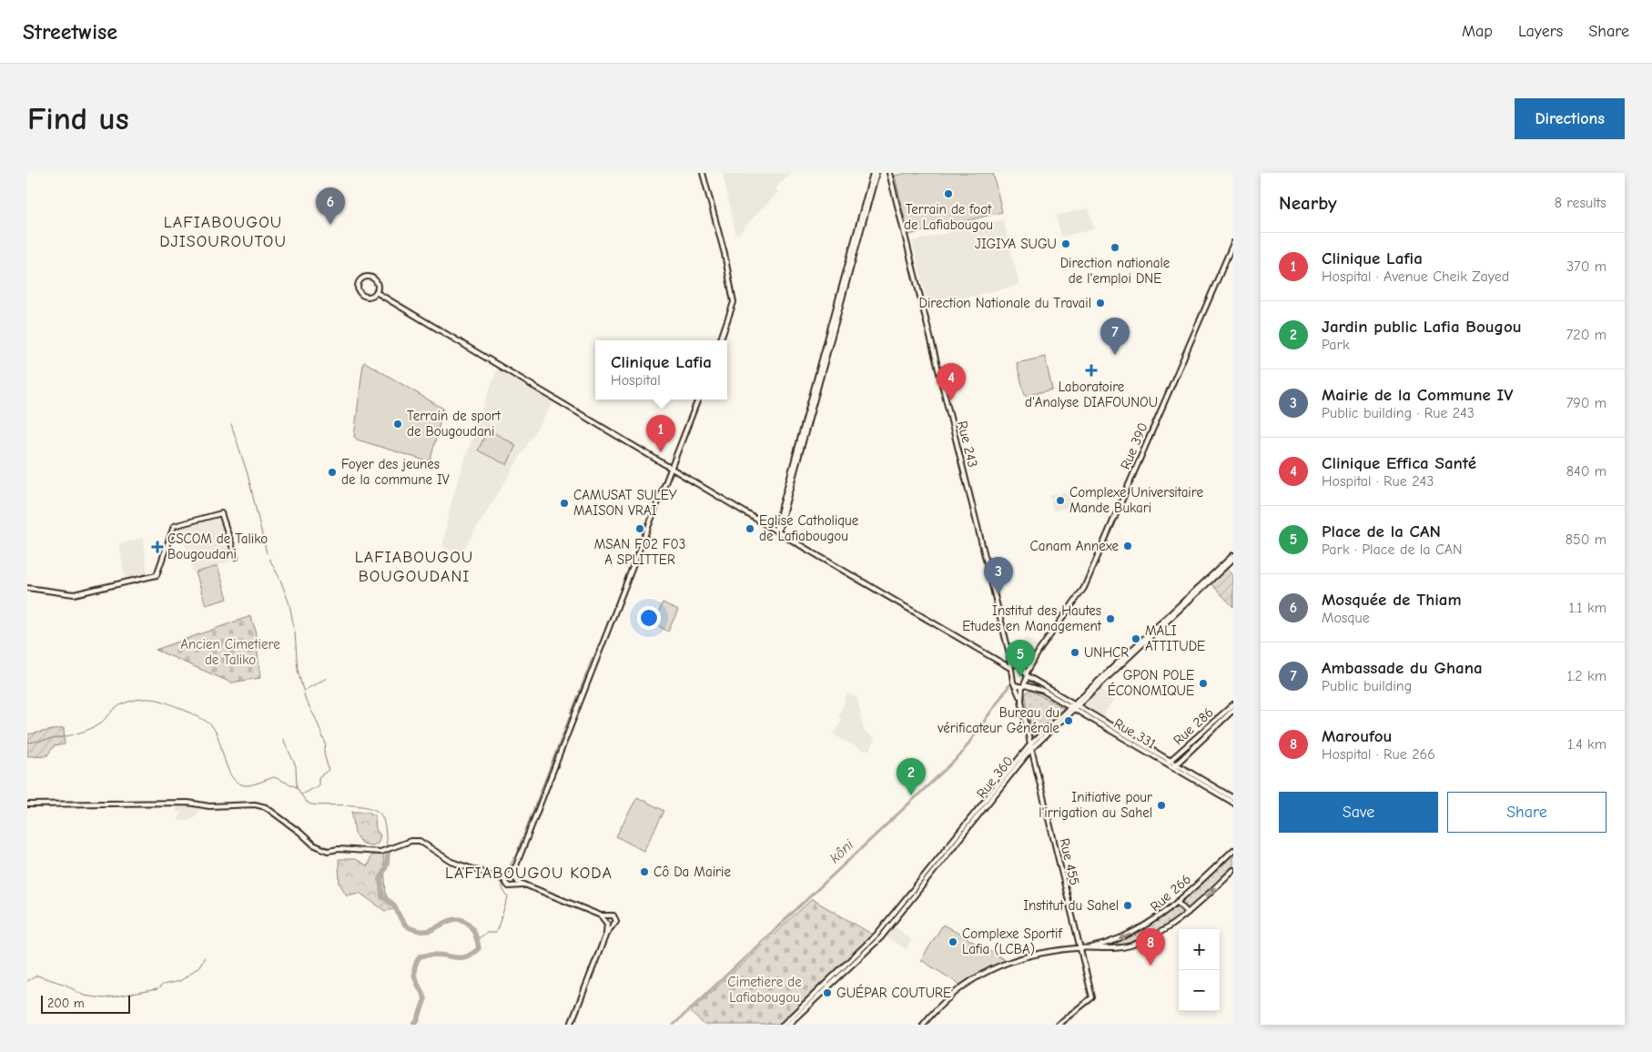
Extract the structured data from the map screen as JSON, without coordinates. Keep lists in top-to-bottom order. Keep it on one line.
{"streets":{"street":["Rue 243","Rue 390","Rue 286","Rue 331","Rue 360","Rue 455","Rue 266"]},"crossings":[["Rue 243","Rue 390"],["Rue 243","Rue 331"],["Rue 243","Rue 455"],["Rue 390","Rue 331"],["Rue 390","Rue 455"],["Rue 286","Rue 331"],["Rue 331","Rue 360"],["Rue 331","Rue 455"],["Rue 360","Rue 455"],["Rue 455","Rue 266"]],"districts":["LAFIABOUGOU DJISOUROUTOU","LAFIABOUGOU BOUGOUDANI","LAFIABOUGOU KODA"],"water":["kôni"],"parks":["Ancien Cimetiere de Taliko","Cimetiere de Lafiabougou"],"places":{"other":["Terrain de foot de Lafiabougou","JIGIYA SUGU","Direction nationale de l'emploi DNE","Direction Nationale du Travail","Terrain de sport de Bougoudani","Foyer des jeunes de la commune IV","Complexe Universitaire Mande Bukari","CAMUSAT SULEY MAISON VRAI","MSAN F02 F03 A SPLITTER","Eglise Catholique de Lafiabougou","Canam Annexe","Institut des Hautes Etudes en Management","MALI ATTITUDE","UNHCR","GPON POLE ÉCONOMIQUE","Bureau du vérificateur Générale","Initiative pour l'irrigation au Sahel","Cô Da Mairie","Institut du Sahel","Complexe Sportif Lafia (LCBA)","GUÉPAR COUTURE"],"health":["Laboratoire d'Analyse DIAFOUNOU","CSCOM de Taliko Bougoudani"]},"scale_bar":"200 m","page":{"header":"Streetwise","nav":["Map","Layers","Share"],"buttons":["Directions",["Save","Share"]],"title":"Find us","heading":["Nearby","8 results"],"pins":["6","7","4","1","3","5","2","8"],"list":[{"mark":"1","name":"Clinique Lafia","note":"Hospital · Avenue Cheik Zayed","value":"370 m"},{"mark":"2","name":"Jardin public Lafia Bougou","note":"Park","value":"720 m"},{"mark":"3","name":"Mairie de la Commune IV","note":"Public building · Rue 243","value":"790 m"},{"mark":"4","name":"Clinique Effica Santé","note":"Hospital · Rue 243","value":"840 m"},{"mark":"5","name":"Place de la CAN","note":"Park · Place de la CAN","value":"850 m"},{"mark":"6","name":"Mosquée de Thiam","note":"Mosque","value":"1.1 km"},{"mark":"7","name":"Ambassade du Ghana","note":"Public building","value":"1.2 km"},{"mark":"8","name":"Maroufou","note":"Hospital · Rue 266","value":"1.4 km"}],"popup":["Clinique Lafia","Hospital"],"map_buttons":["+","−"],"scale":"200 m"}}
